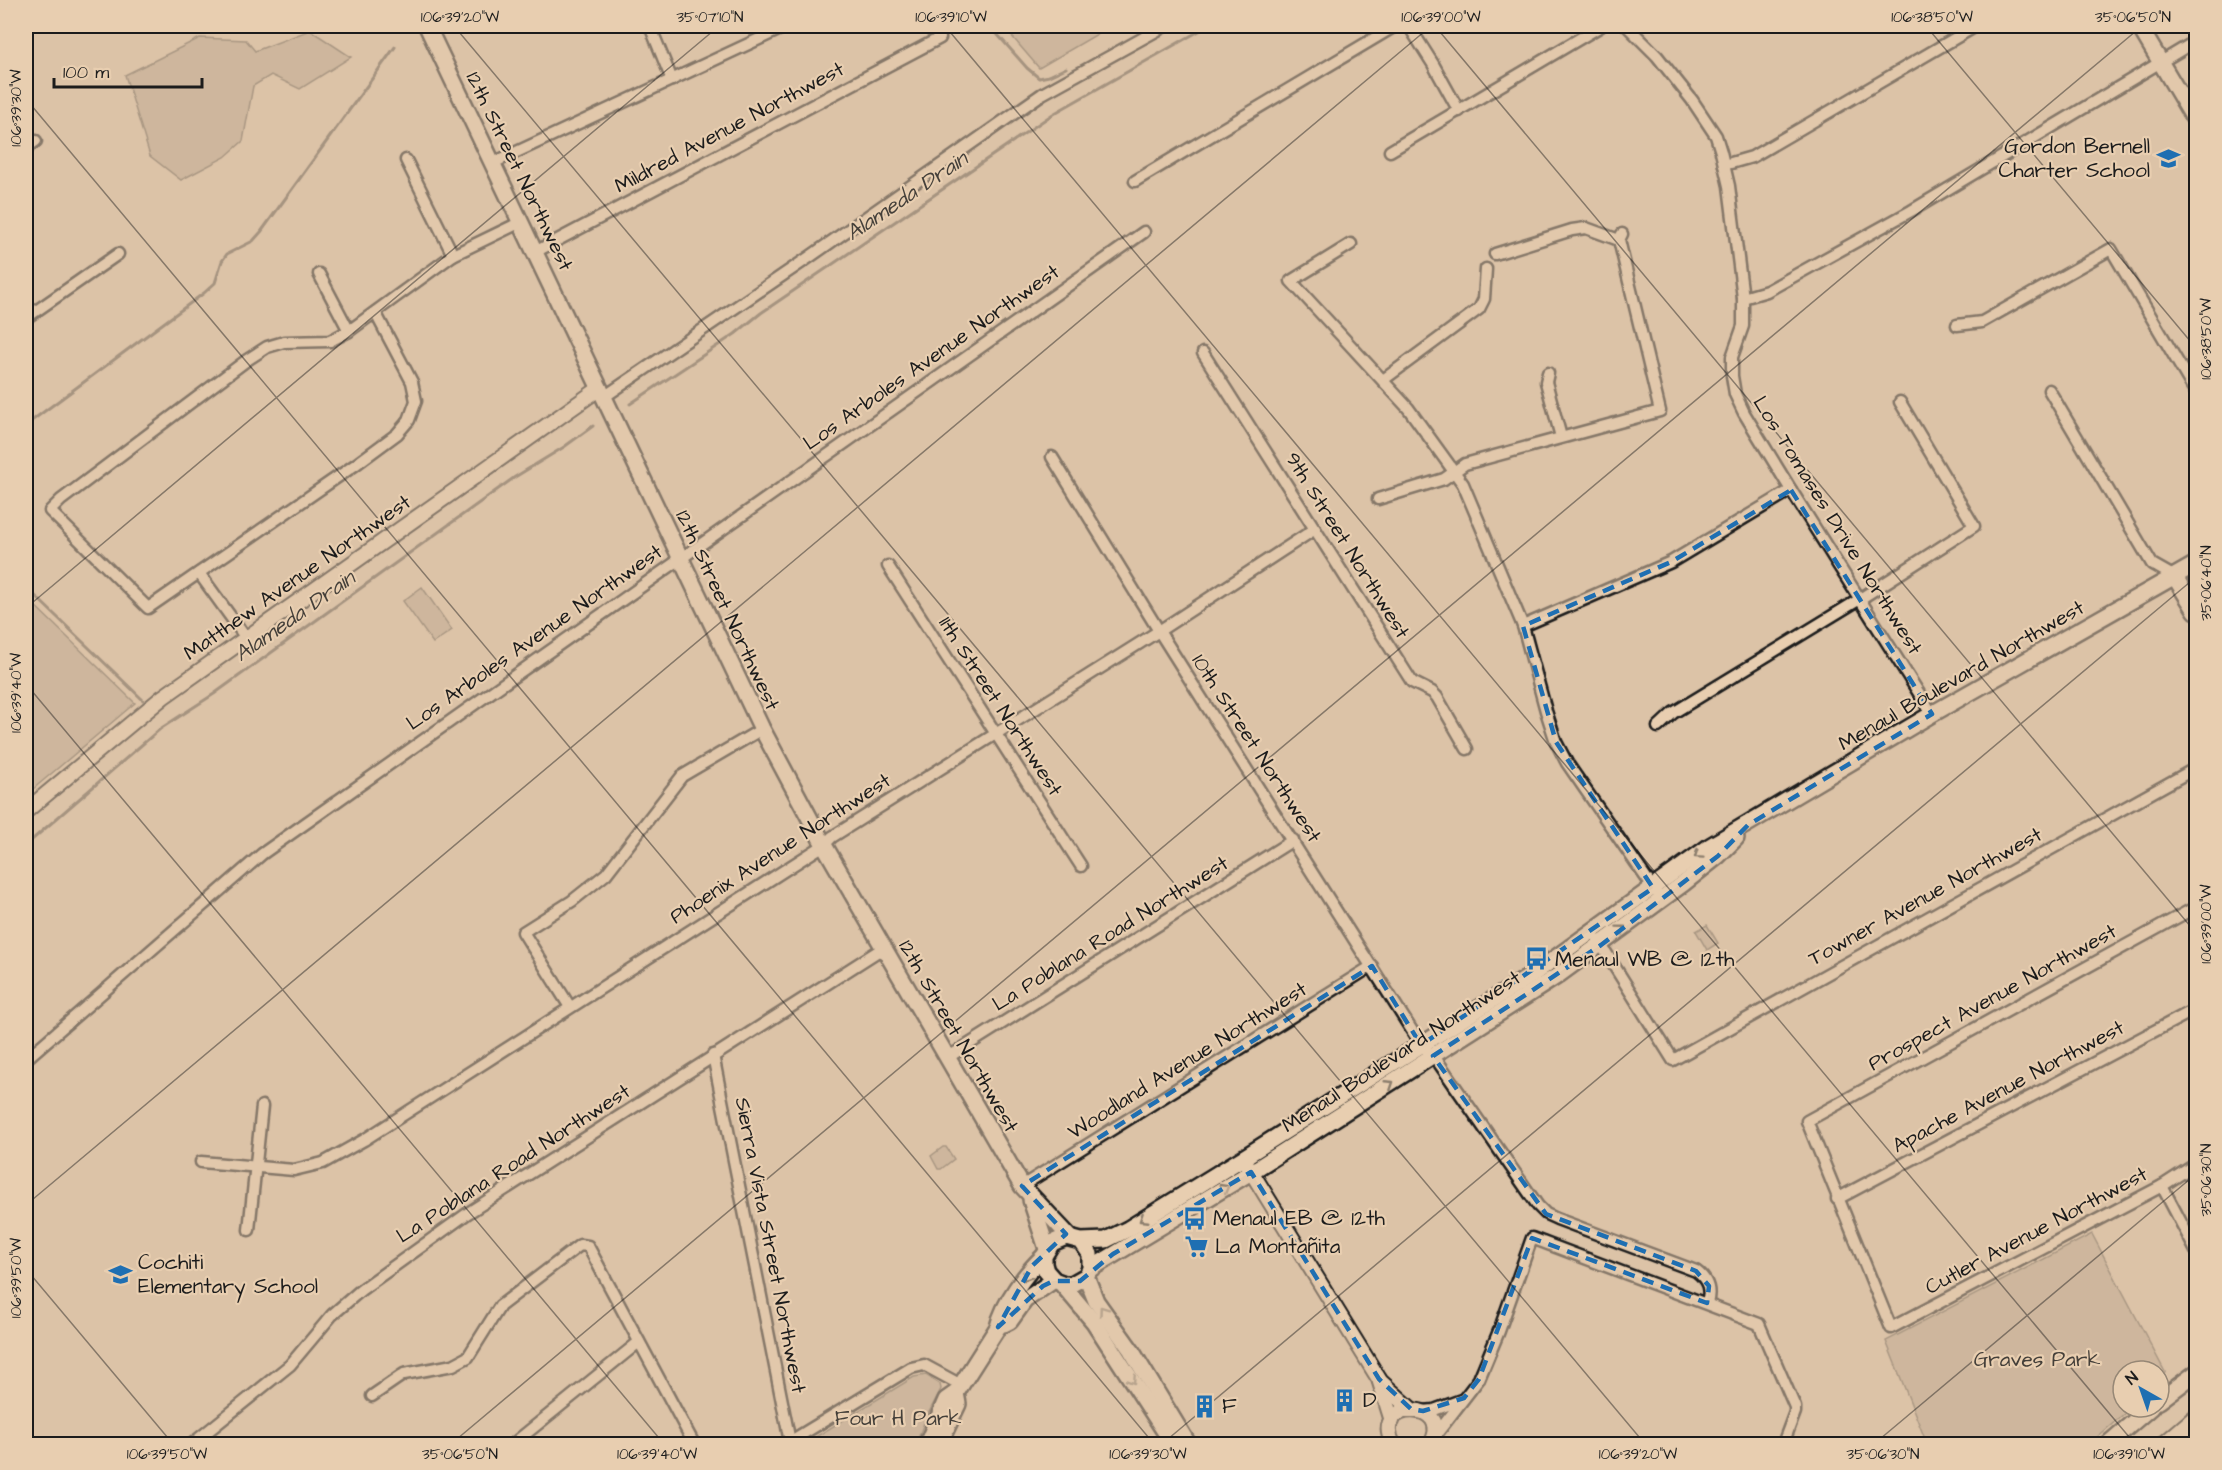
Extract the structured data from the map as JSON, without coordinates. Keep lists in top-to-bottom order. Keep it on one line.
{"streets":{"main road":["12th Street Northwest","Menaul Boulevard Northwest"],"street":["Mildred Avenue Northwest","Los Arboles Avenue Northwest","Los Tomases Drive Northwest","9th Street Northwest","Matthew Avenue Northwest","11th Street Northwest","10th Street Northwest","Phoenix Avenue Northwest","Towner Avenue Northwest","La Poblana Road Northwest","Prospect Avenue Northwest","Woodland Avenue Northwest","Apache Avenue Northwest","Cutler Avenue Northwest","Sierra Vista Street Northwest"]},"crossings":[["Mildred Avenue Northwest","12th Street Northwest"],["12th Street Northwest","Los Arboles Avenue Northwest"],["12th Street Northwest","Matthew Avenue Northwest"],["12th Street Northwest","Menaul Boulevard Northwest"],["12th Street Northwest","Phoenix Avenue Northwest"],["12th Street Northwest","La Poblana Road Northwest"],["12th Street Northwest","Woodland Avenue Northwest"],["Los Tomases Drive Northwest","Menaul Boulevard Northwest"],["9th Street Northwest","Phoenix Avenue Northwest"],["Menaul Boulevard Northwest","10th Street Northwest"],["Menaul Boulevard Northwest","Towner Avenue Northwest"],["11th Street Northwest","Phoenix Avenue Northwest"],["10th Street Northwest","Phoenix Avenue Northwest"],["10th Street Northwest","La Poblana Road Northwest"],["10th Street Northwest","Woodland Avenue Northwest"],["La Poblana Road Northwest","Sierra Vista Street Northwest"],["Prospect Avenue Northwest","Apache Avenue Northwest"],["Prospect Avenue Northwest","Cutler Avenue Northwest"],["Apache Avenue Northwest","Cutler Avenue Northwest"]],"water":["Alameda Drain"],"parks":["Graves Park","Four H Park"],"places":{"school or university":["Gordon Bernell Charter School","Cochiti Elementary School"],"bus stop":["Menaul WB @ 12th","Menaul EB @ 12th"],"supermarket":["La Montañita"],"building":["D","F"]},"scale_bar":"100 m","north":"top left","coordinates":["106°39'20\"W","35°07'10\"N","106°39'10\"W","106°39'00\"W","106°38'50\"W","35°06'50\"N","106°39'30\"W","35°06'40\"N","106°39'40\"W","35°06'30\"N","106°39'50\"W"]}
